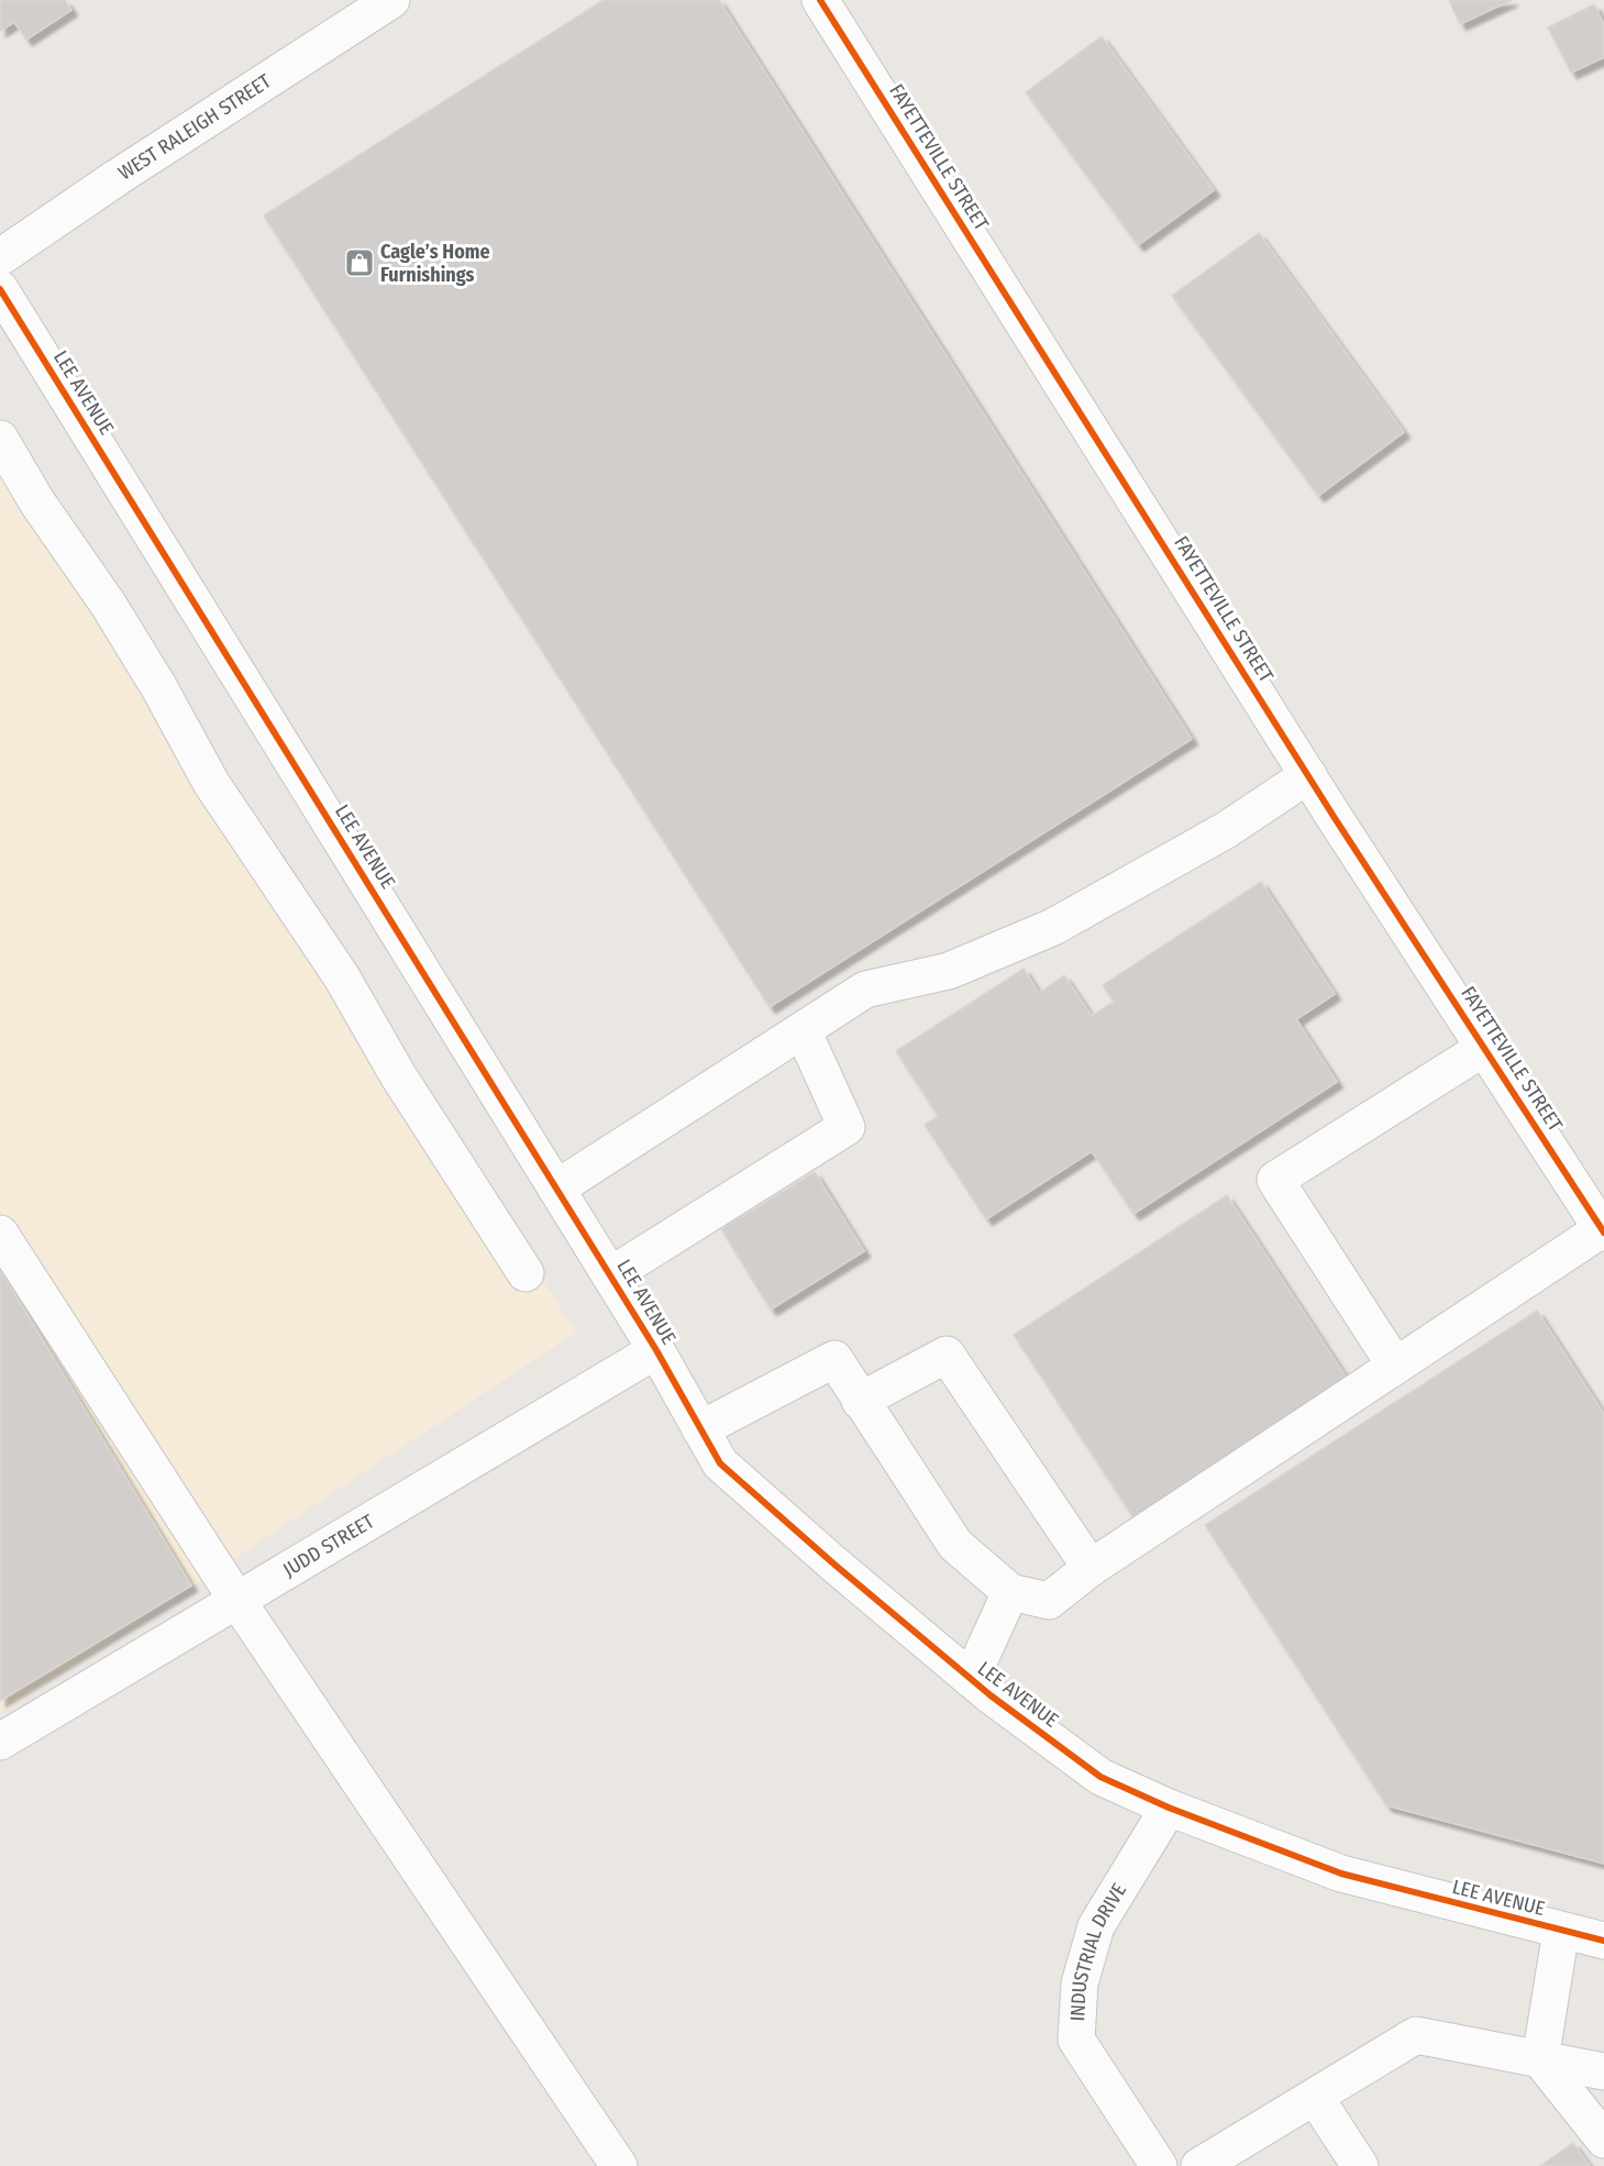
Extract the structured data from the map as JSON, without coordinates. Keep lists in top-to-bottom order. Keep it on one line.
{"streets":{"street":["WEST RALEIGH STREET","FAYETTEVILLE STREET","LEE AVENUE","JUDD STREET","INDUSTRIAL DRIVE"]},"crossings":[["LEE AVENUE","JUDD STREET"],["LEE AVENUE","INDUSTRIAL DRIVE"]],"places":{"shop":["Cagle’s Home Furnishings"]}}
